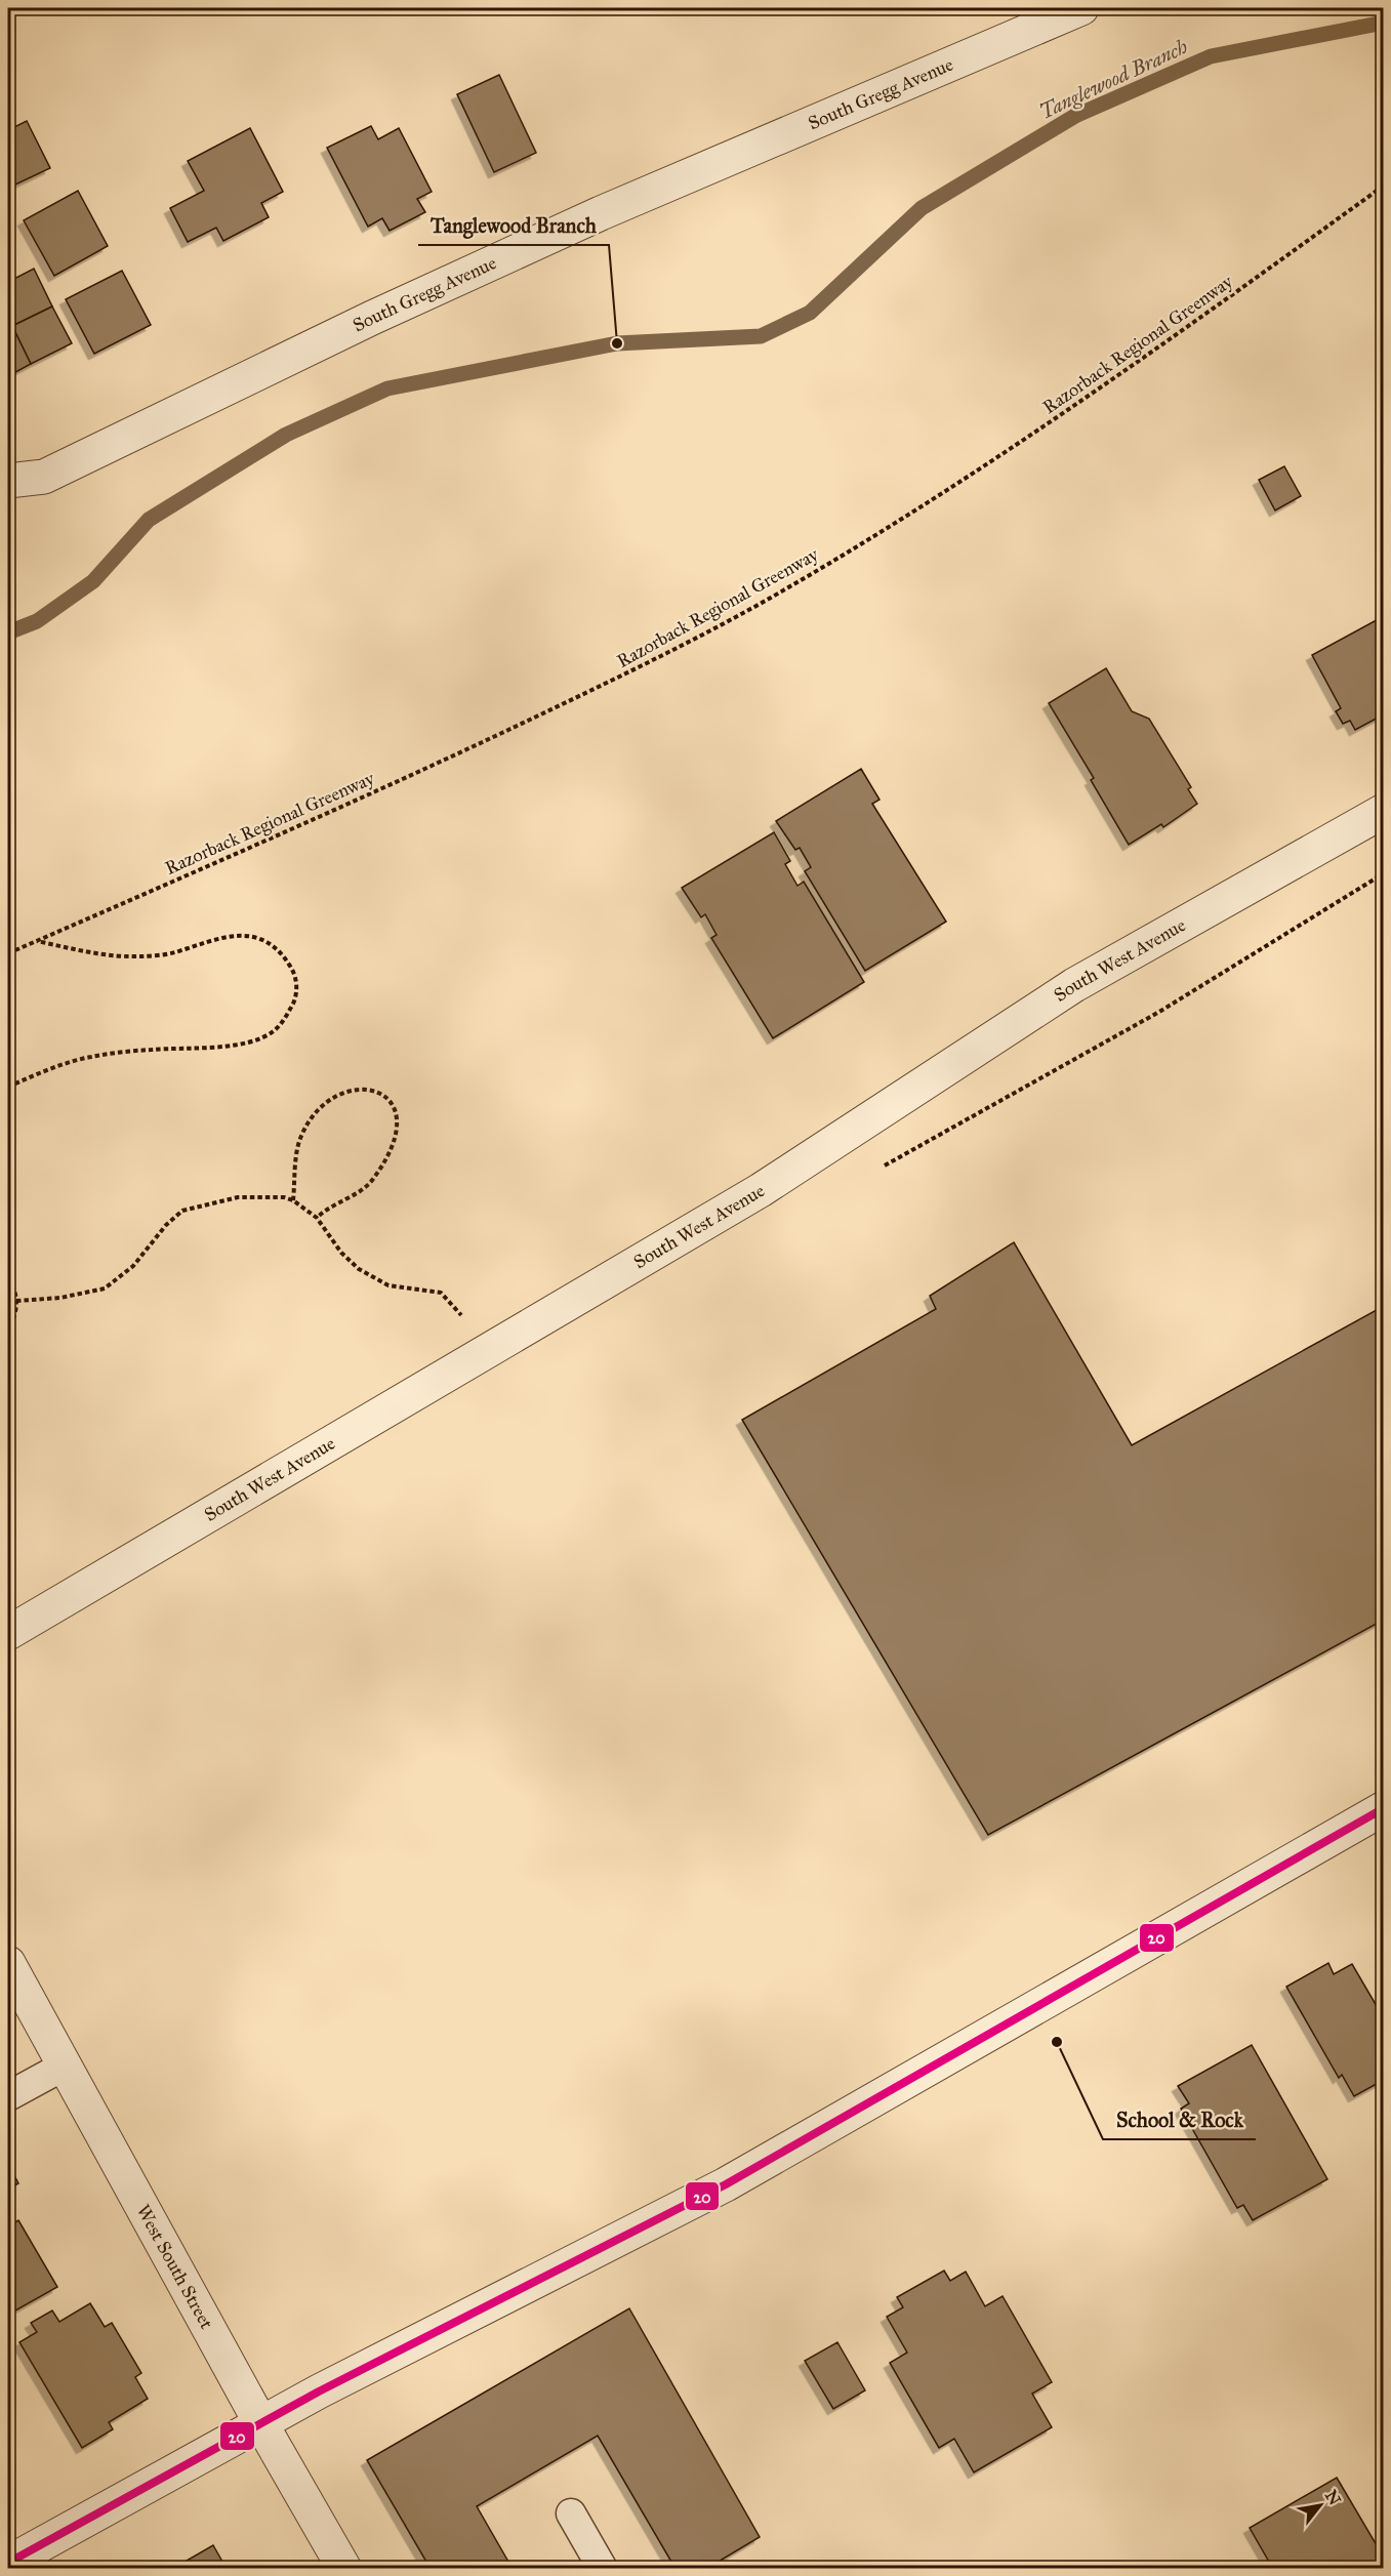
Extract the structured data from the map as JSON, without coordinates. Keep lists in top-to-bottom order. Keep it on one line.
{"streets":{"street":["South Gregg Avenue","South West Avenue","West South Street"],"path":["Razorback Regional Greenway"]},"water":["Tanglewood Branch"],"places":["Tanglewood Branch","School & Rock"],"lines":["transit line 20"],"north":"top right"}
